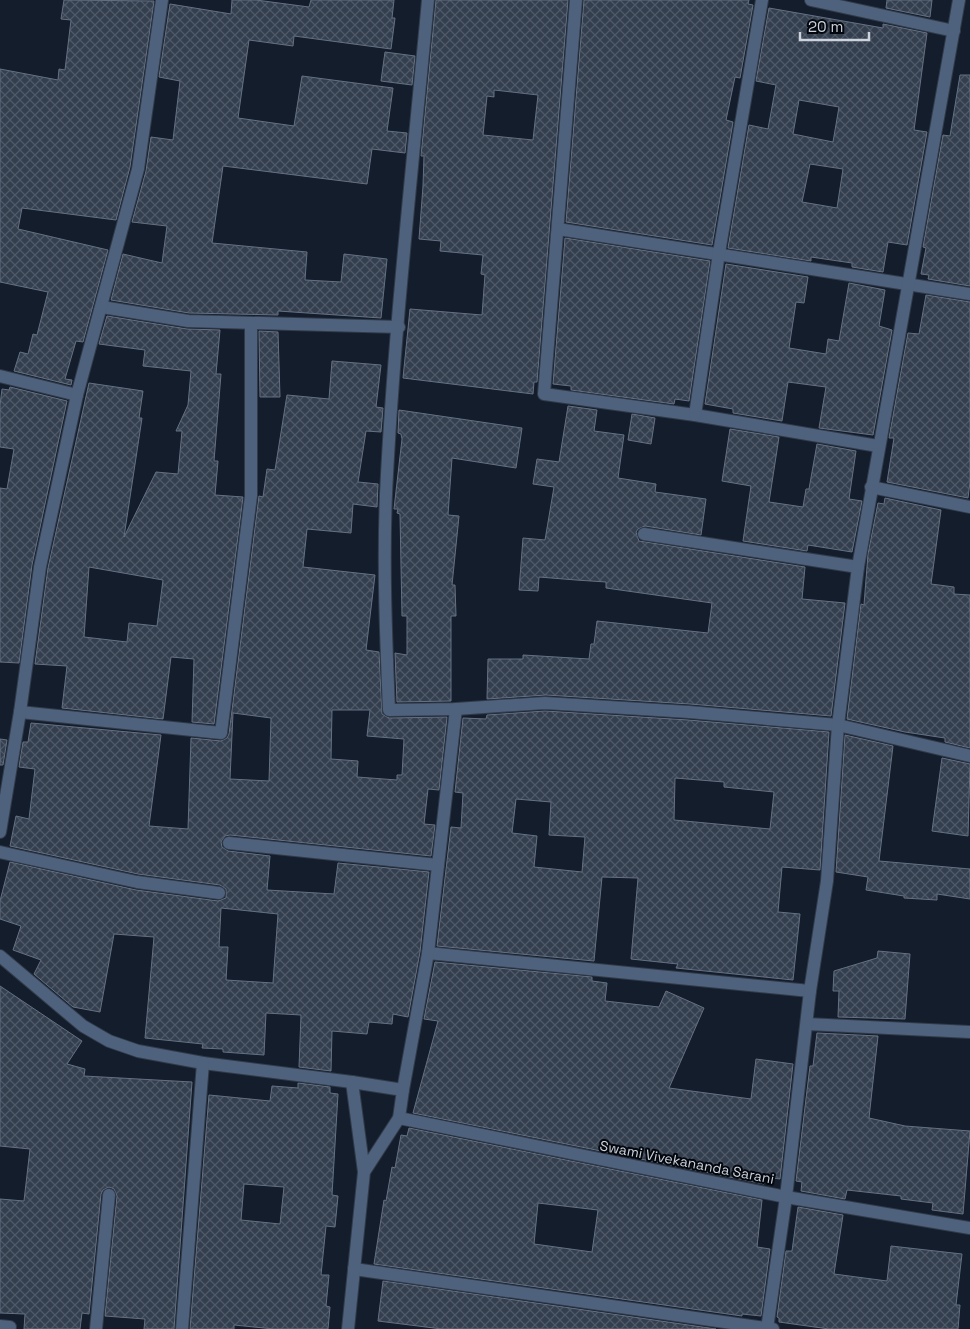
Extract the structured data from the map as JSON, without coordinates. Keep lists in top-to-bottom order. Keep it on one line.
{"streets":{"street":["Swami Vivekananda Sarani"]},"scale_bar":"20 m"}
